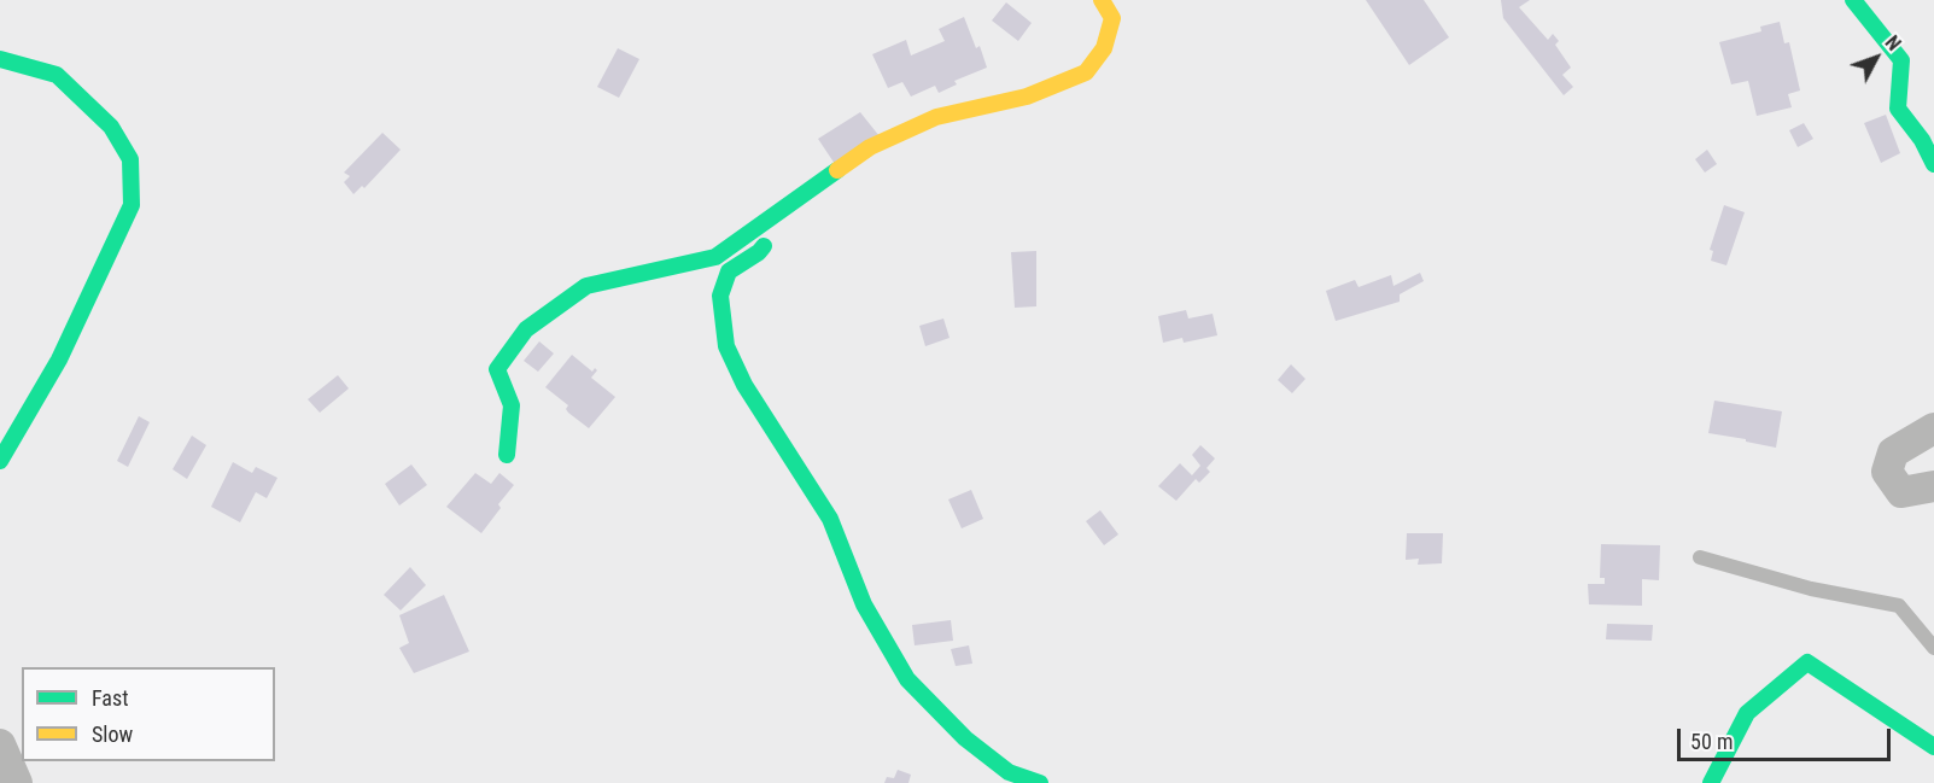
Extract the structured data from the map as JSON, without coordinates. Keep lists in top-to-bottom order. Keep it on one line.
{"legend":["Fast","Slow"],"scale_bar":"50 m","north":"top right"}
